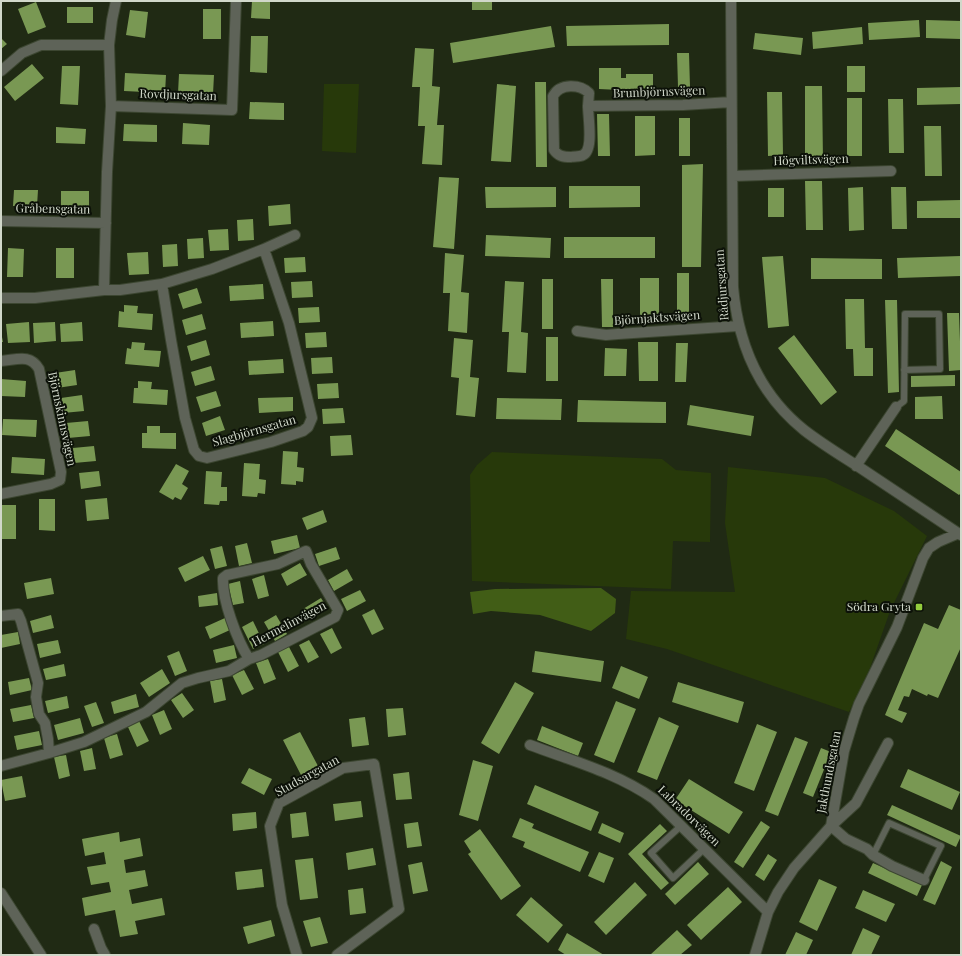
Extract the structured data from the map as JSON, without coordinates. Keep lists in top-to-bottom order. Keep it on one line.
{"streets":{"street":["Brunbjörnsvägen","Rovdjursgatan","Högviltsvägen","Gråbensgatan","Rådjursgatan","Björnjaktsvägen","Björnskinnsvägen","Slagbjörnsgatan","Hermelinvägen","Jakthundsgatan","Studsargatan","Labradorvägen"]},"crossings":[["Brunbjörnsvägen","Rådjursgatan"],["Högviltsvägen","Rådjursgatan"],["Rådjursgatan","Björnjaktsvägen"],["Rådjursgatan","Jakthundsgatan"],["Jakthundsgatan","Labradorvägen"]],"places":{"transit":["Södra Gryta"]}}
